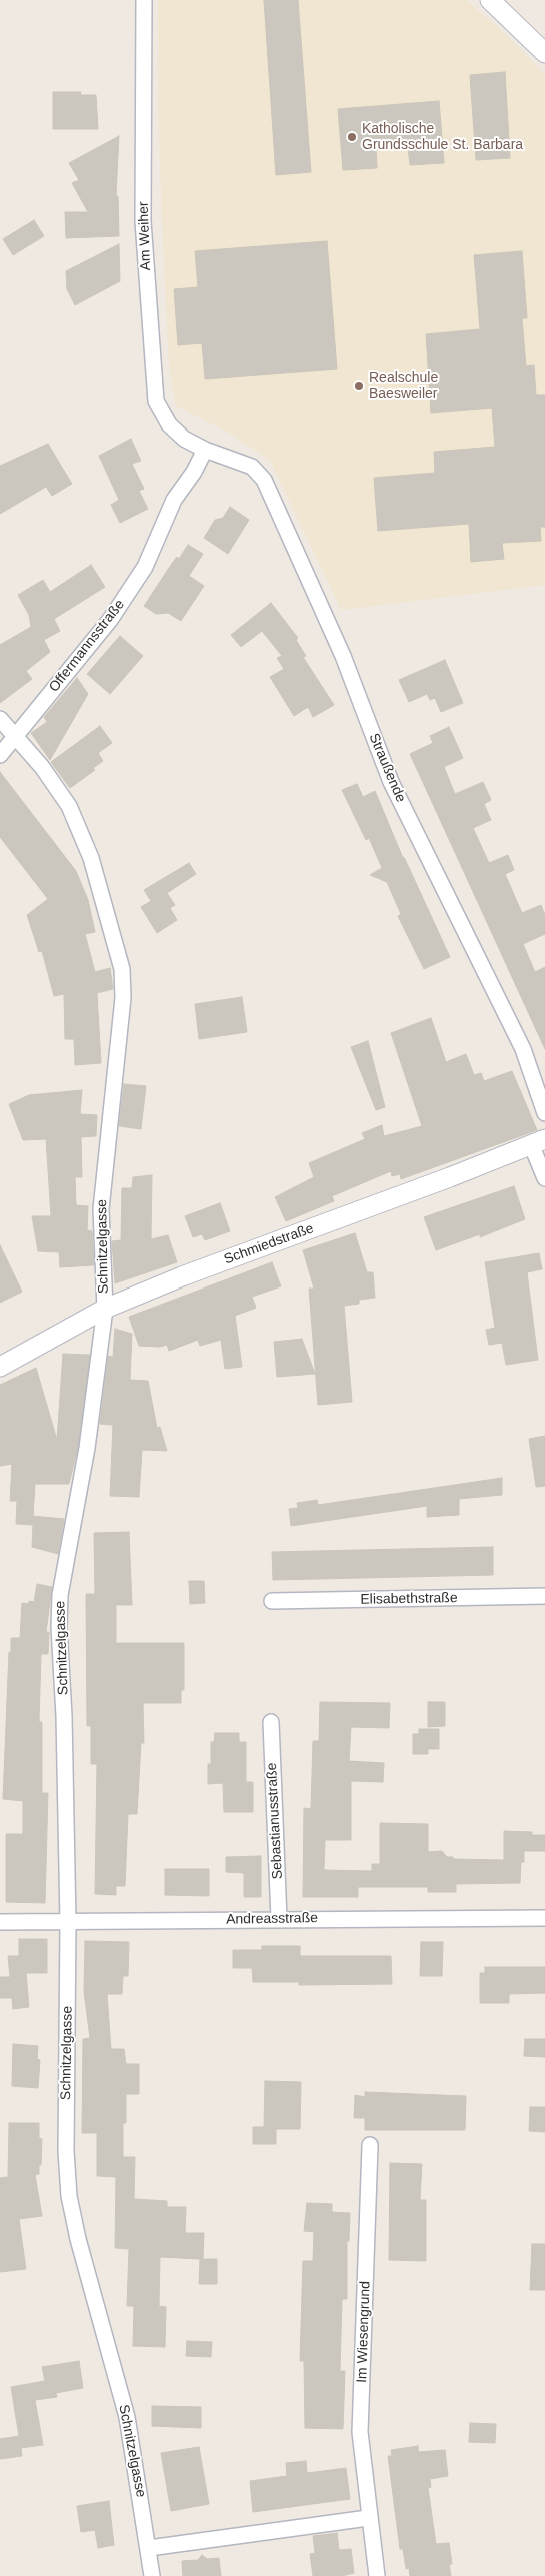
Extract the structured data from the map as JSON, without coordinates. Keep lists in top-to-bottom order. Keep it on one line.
{"streets":{"street":["Am Weiher","Offermannsstraße","Straußende","Schmiedstraße","Schnitzelgasse","Elisabethstraße","Sebastianusstraße","Andreasstraße","Im Wiesengrund"]},"crossings":[["Am Weiher","Offermannsstraße"],["Am Weiher","Straußende"],["Offermannsstraße","Straußende"],["Offermannsstraße","Schnitzelgasse"],["Schmiedstraße","Schnitzelgasse"],["Schnitzelgasse","Andreasstraße"],["Sebastianusstraße","Andreasstraße"]],"places":["Katholische Grundsschule St. Barbara","Realschule Baesweiler"]}
